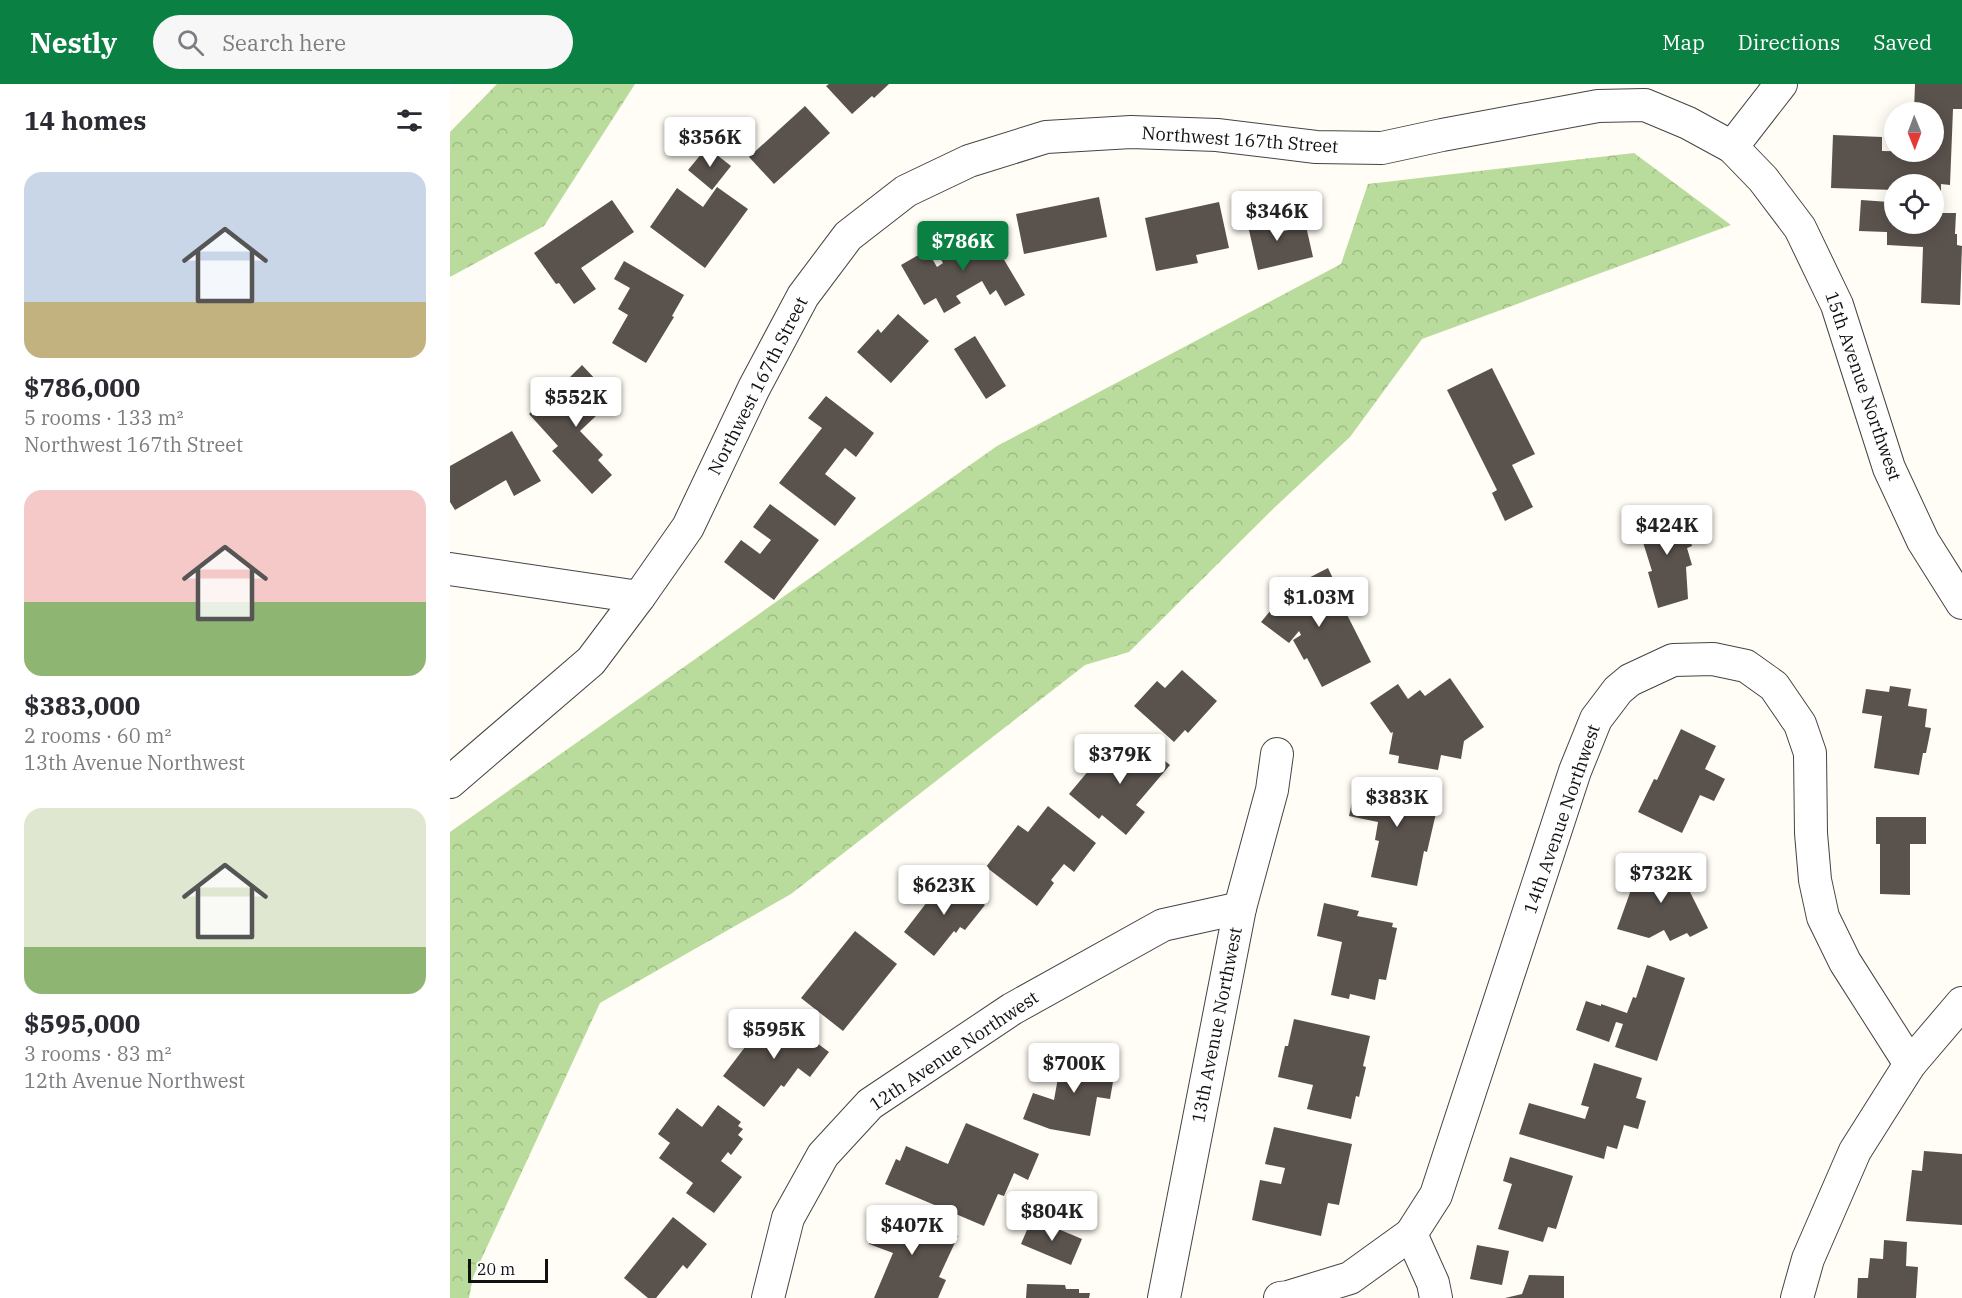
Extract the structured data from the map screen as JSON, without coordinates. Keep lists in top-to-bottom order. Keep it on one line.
{"streets":{"street":["Northwest 167th Street","15th Avenue Northwest","14th Avenue Northwest","13th Avenue Northwest","12th Avenue Northwest"]},"crossings":[["Northwest 167th Street","15th Avenue Northwest"],["13th Avenue Northwest","12th Avenue Northwest"]],"scale_bar":"20 m","north":"bottom","page":{"header":"Nestly","search":"Search here","nav":["Map","Directions","Saved"],"heading":"14 homes","price":["$356K","$346K","$786K","$552K","$424K","$1.03M","$379K","$383K","$732K","$623K","$595K","$700K","$804K","$407K"],"list":[{"name":"$786,000","note":"5 rooms · 133 m² · Northwest 167th Street"},{"name":"$383,000","note":"2 rooms · 60 m² · 13th Avenue Northwest"},{"name":"$595,000","note":"3 rooms · 83 m² · 12th Avenue Northwest"}],"scale":"20 m"}}
